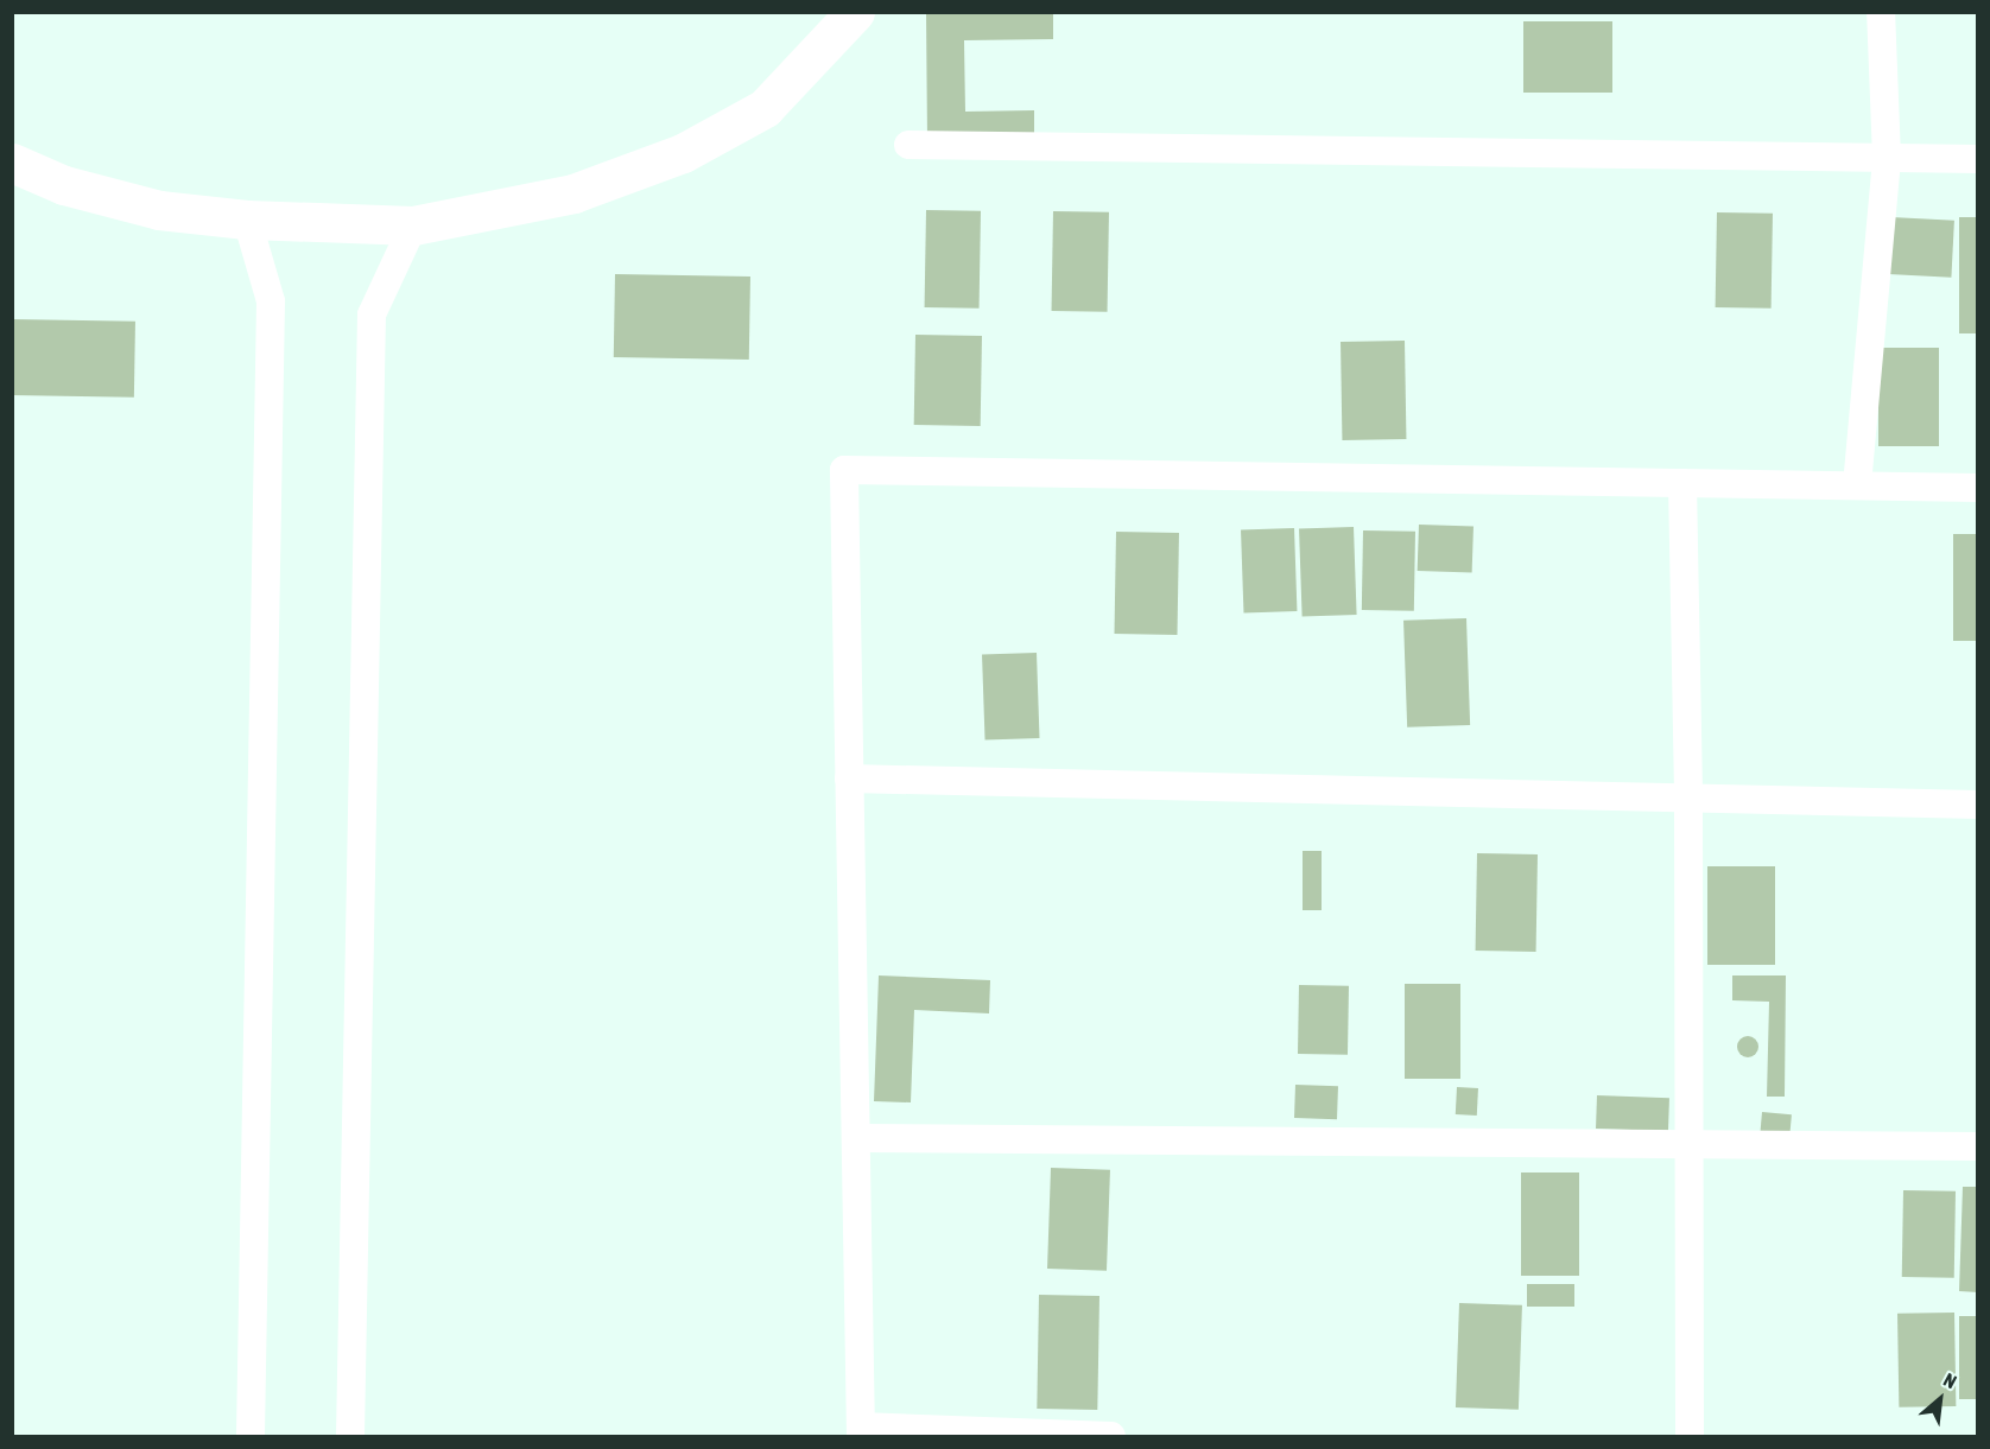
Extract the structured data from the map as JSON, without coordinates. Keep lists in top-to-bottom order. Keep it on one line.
{"north":"top right"}
